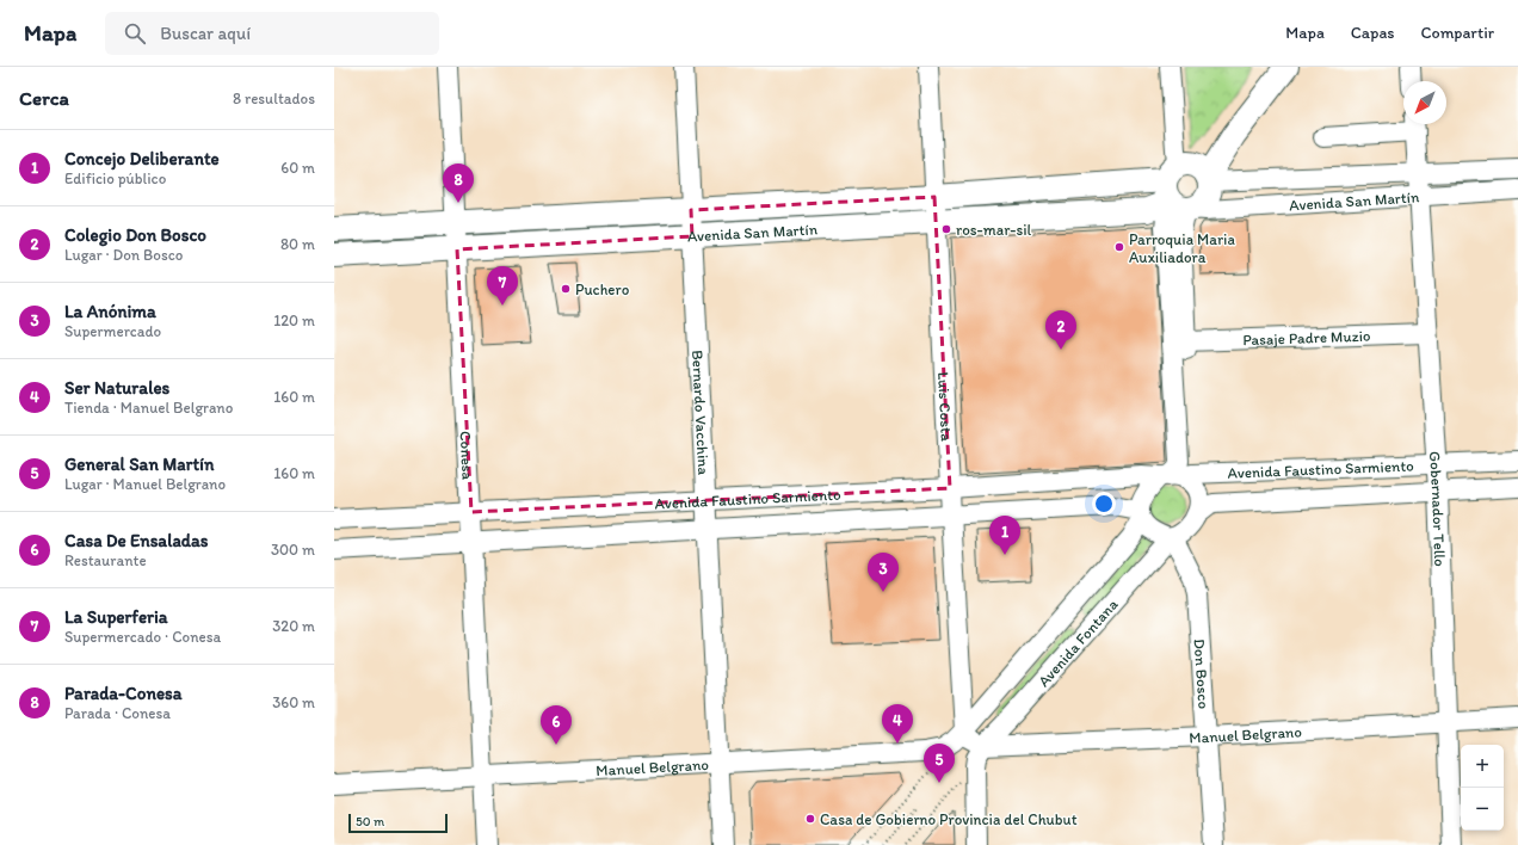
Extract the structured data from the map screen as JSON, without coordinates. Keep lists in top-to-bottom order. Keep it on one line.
{"streets":{"main road":["Avenida San Martín"],"street":["Pasaje Padre Muzio","Luis Costa","Bernardo Vacchina","Conesa","Avenida Faustino Sarmiento","Gobernador Tello","Avenida Fontana","Don Bosco","Manuel Belgrano"]},"crossings":[["Avenida San Martín","Luis Costa"],["Avenida San Martín","Bernardo Vacchina"],["Avenida San Martín","Conesa"],["Avenida San Martín","Gobernador Tello"],["Pasaje Padre Muzio","Gobernador Tello"],["Luis Costa","Avenida Faustino Sarmiento"],["Luis Costa","Avenida Fontana"],["Luis Costa","Manuel Belgrano"],["Bernardo Vacchina","Avenida Faustino Sarmiento"],["Bernardo Vacchina","Manuel Belgrano"],["Conesa","Avenida Faustino Sarmiento"],["Conesa","Manuel Belgrano"],["Avenida Faustino Sarmiento","Gobernador Tello"],["Avenida Faustino Sarmiento","Avenida Fontana"],["Avenida Faustino Sarmiento","Don Bosco"],["Gobernador Tello","Manuel Belgrano"],["Avenida Fontana","Don Bosco"],["Avenida Fontana","Manuel Belgrano"],["Don Bosco","Manuel Belgrano"]],"places":["ros-mar-sil","Parroquia Maria Auxiliadora","Puchero","Casa de Gobierno Provincia del Chubut"],"scale_bar":"50 m","north":"bottom left","page":{"header":"Mapa","search":"Buscar aquí","nav":["Mapa","Capas","Compartir"],"heading":["Cerca","8 resultados"],"list":[{"mark":"1","name":"Concejo Deliberante","note":"Edificio público","value":"60 m"},{"mark":"2","name":"Colegio Don Bosco","note":"Lugar · Don Bosco","value":"80 m"},{"mark":"3","name":"La Anónima","note":"Supermercado","value":"120 m"},{"mark":"4","name":"Ser Naturales","note":"Tienda · Manuel Belgrano","value":"160 m"},{"mark":"5","name":"General San Martín","note":"Lugar · Manuel Belgrano","value":"160 m"},{"mark":"6","name":"Casa De Ensaladas","note":"Restaurante","value":"300 m"},{"mark":"7","name":"La Superferia","note":"Supermercado · Conesa","value":"320 m"},{"mark":"8","name":"Parada-Conesa","note":"Parada · Conesa","value":"360 m"}],"pins":["8","7","2","1","3","4","6","5"],"map_buttons":["+","−"],"scale":"50 m"}}
